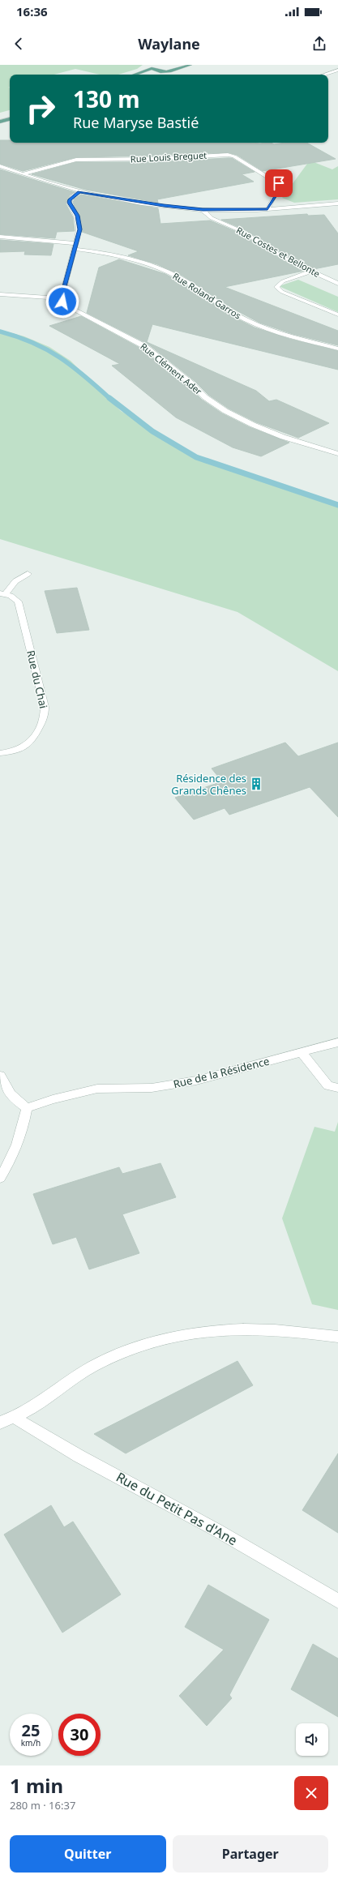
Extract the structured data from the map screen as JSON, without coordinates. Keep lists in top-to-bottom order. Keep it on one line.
{"streets":{"street":["Rue Louis Breguet","Rue Costes et Bellonte","Rue Roland Garros","Rue Clément Ader","Rue du Chai","Rue de la Résidence","Rue du Petit Pas d'Ane"]},"places":{"building":["Résidence des Grands Chênes"]},"page":{"status":"16:36","header":"Waylane","turn":["130 m","Rue Maryse Bastié"],"speed":"25 km/h","limit":"30","heading":["1 min","280 m · 16:37"],"buttons":["Quitter","Partager"]}}
